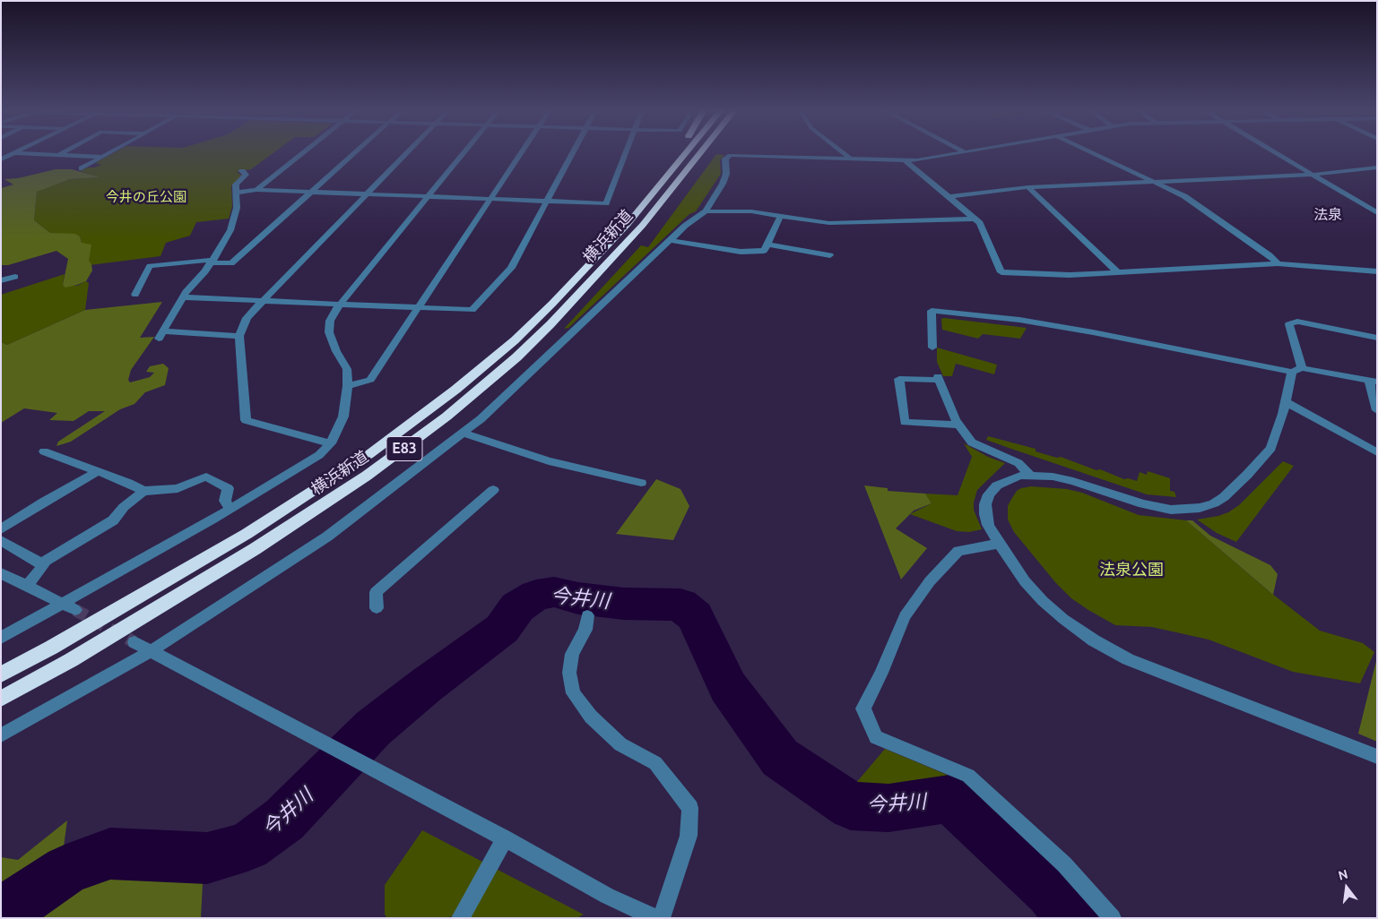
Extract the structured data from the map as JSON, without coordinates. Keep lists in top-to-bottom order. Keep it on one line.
{"streets":{"highway":["横浜新道","E83"]},"districts":["法泉"],"water":["今井川"],"parks":["今井の丘公園","法泉公園"],"north":"top"}
